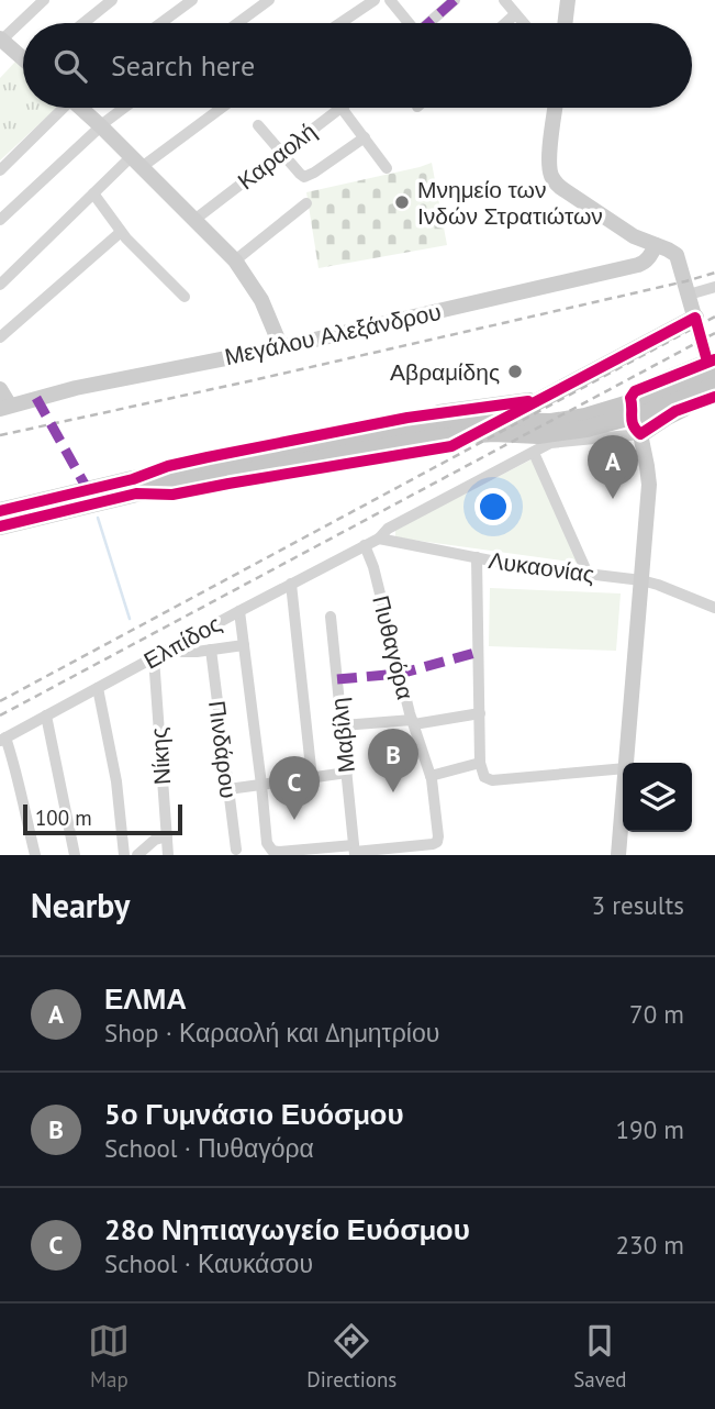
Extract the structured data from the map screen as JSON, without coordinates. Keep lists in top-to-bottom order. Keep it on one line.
{"streets":{"street":["Καραολή","Μεγάλου Αλεξάνδρου","Λυκαονίας","Ελπίδος","Πυθαγόρα","Μαβίλη","Πινδάρου","Νίκης"]},"crossings":[["Ελπίδος","Πυθαγόρα"],["Ελπίδος","Νίκης"],["Πυθαγόρα","Μαβίλη"]],"places":["Μνημείο των Ινδών Στρατιώτων","Αβραμίδης"],"scale_bar":"100 m","page":{"search":"Search here","pins":["A","B","C"],"scale":"100 m","heading":["Nearby","3 results"],"list":[{"mark":"A","name":"ΕΛΜΑ","note":"Shop · Καραολή και Δημητρίου","value":"70 m"},{"mark":"B","name":"5ο Γυμνάσιο Ευόσμου","note":"School · Πυθαγόρα","value":"190 m"},{"mark":"C","name":"28ο Νηπιαγωγείο Ευόσμου","note":"School · Καυκάσου","value":"230 m"}],"nav":["Map","Directions","Saved"]}}
